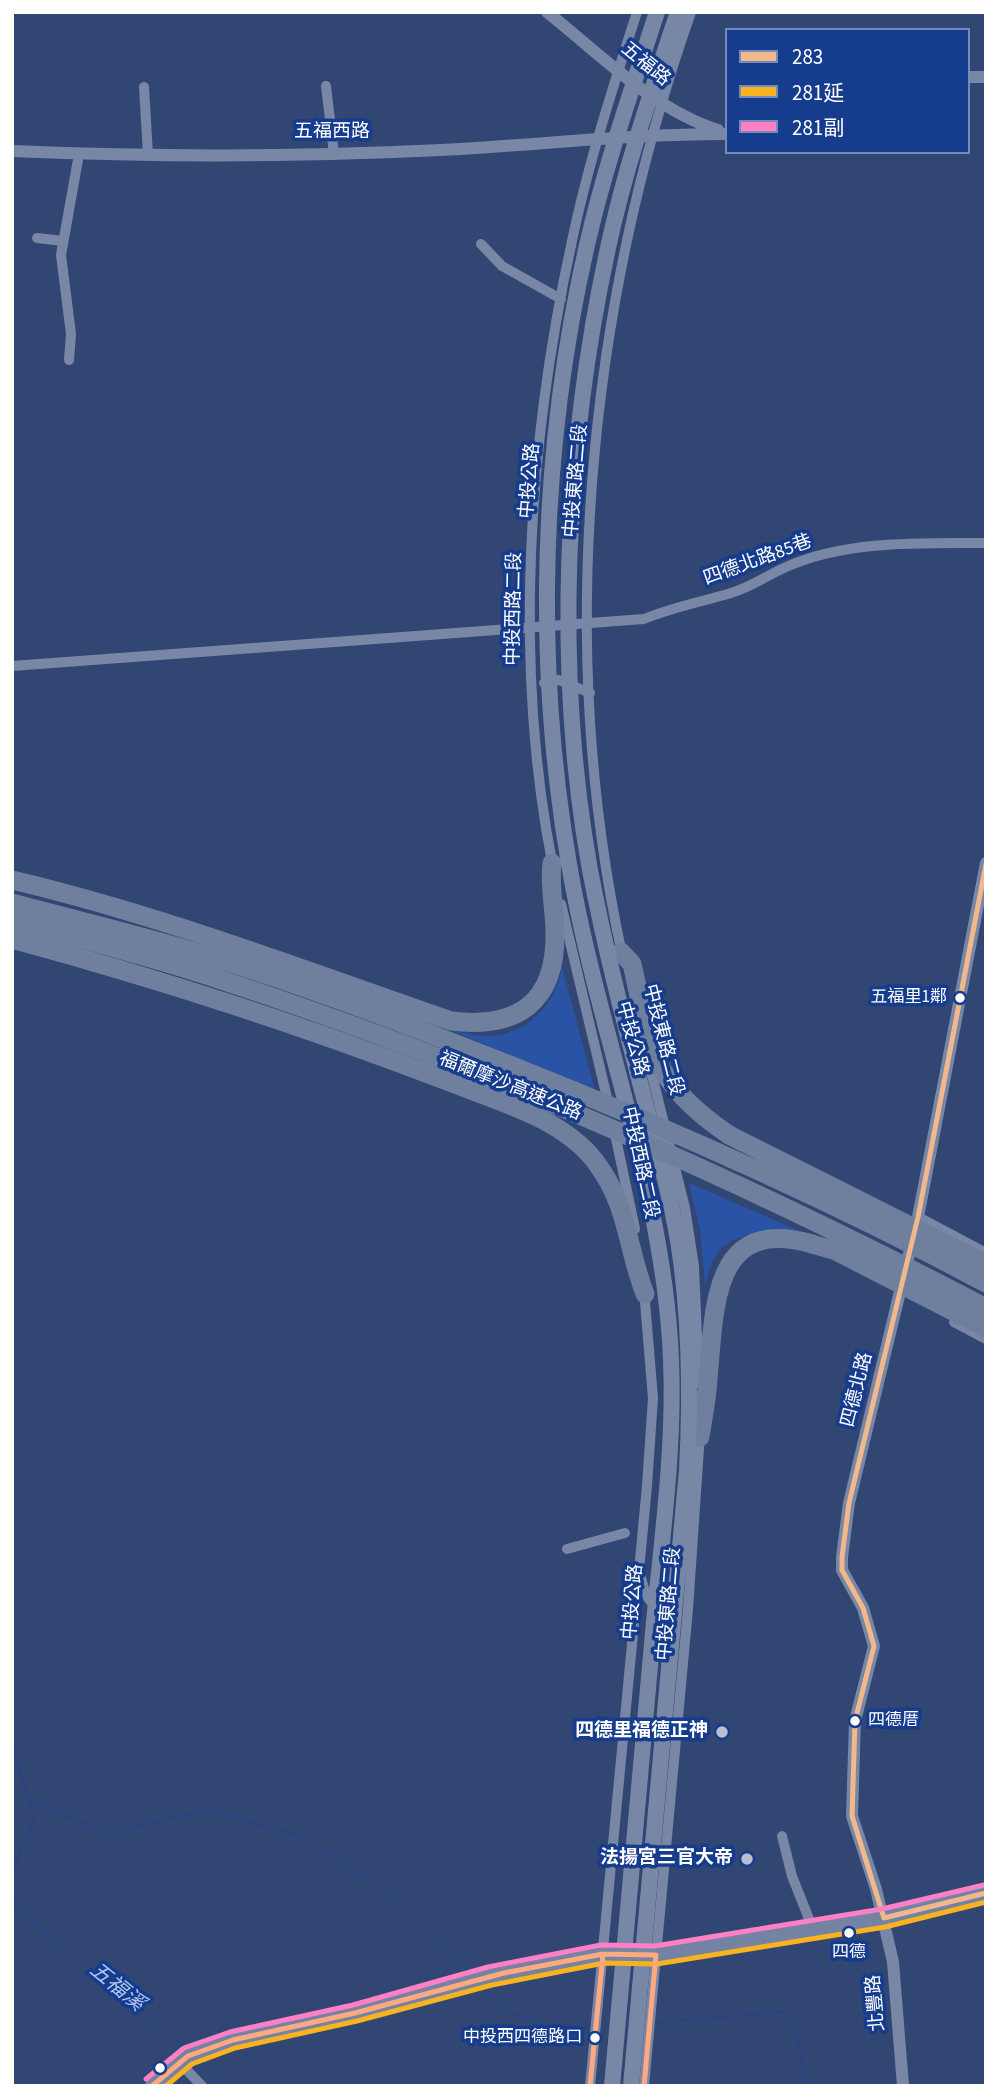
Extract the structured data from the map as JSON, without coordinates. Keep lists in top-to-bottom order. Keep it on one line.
{"streets":{"highway":["福爾摩沙高速公路"],"main road":["中投公路"],"street":["五福路","五福西路","中投東路二段","四德北路85巷","中投西路二段","四德北路","北豐路"]},"crossings":[["五福路","五福西路"],["五福路","中投東路二段"],["五福路","中投西路二段"],["五福西路","中投東路二段"],["五福西路","中投西路二段"],["中投東路二段","四德北路85巷"],["四德北路85巷","中投西路二段"],["四德北路","北豐路"]],"water":["五福溪"],"places":["五福里1鄰","四德厝","四德里福德正神","法揚宮三官大帝","四德","中投西四德路口"],"lines":["transit line 283","transit line 281副","transit line 281延"],"legend":["283","281延","281副"]}
